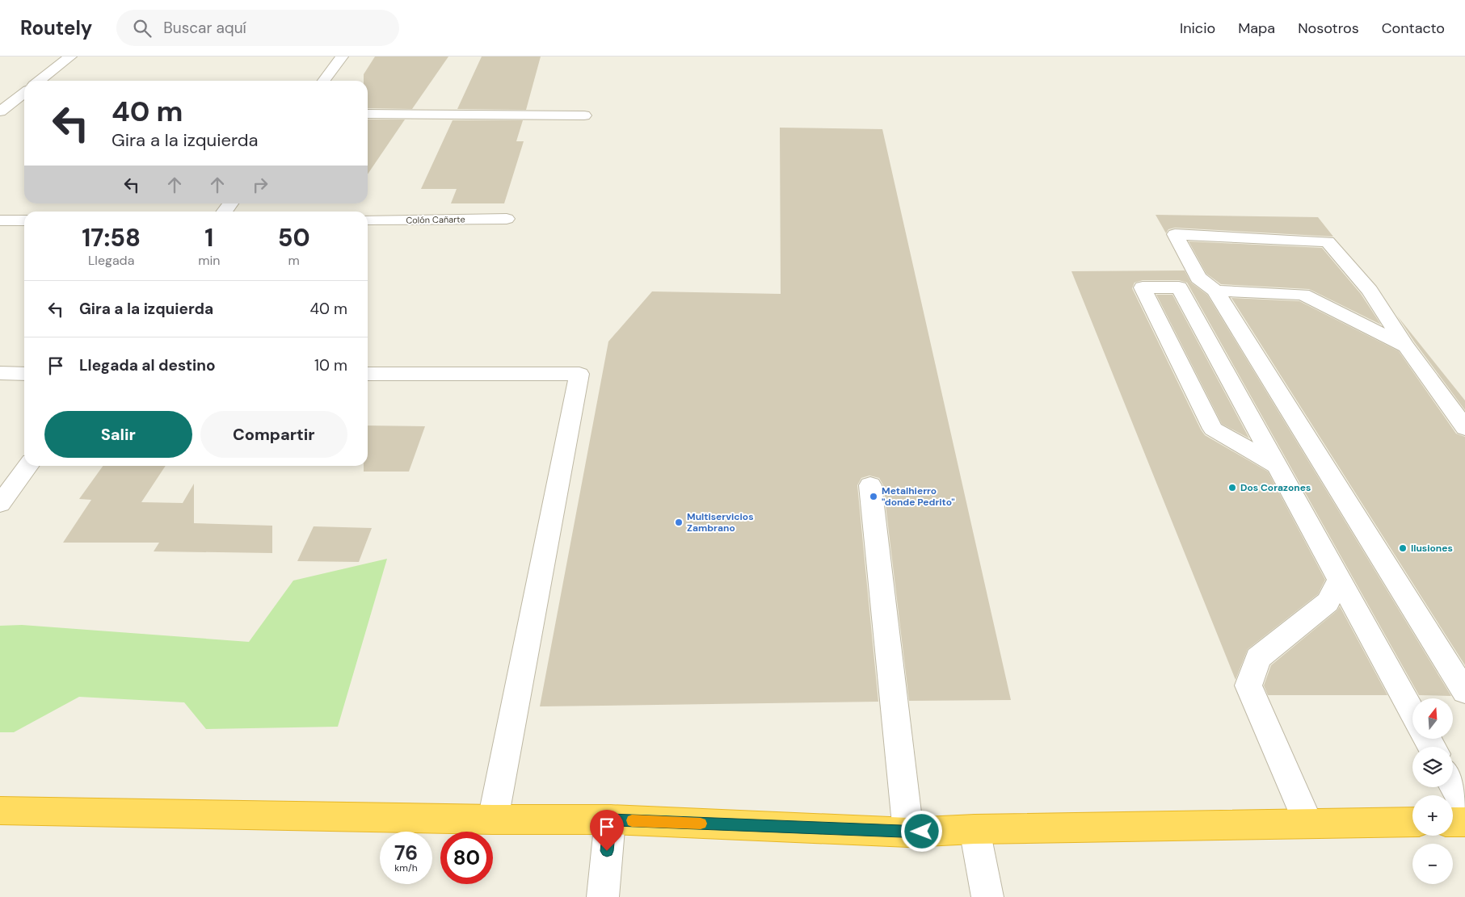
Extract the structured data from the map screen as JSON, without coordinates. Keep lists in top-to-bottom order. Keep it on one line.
{"streets":{"street":["Colón Cañarte"]},"places":["Dos Corazones","Metalhierro \"donde Pedrito\"","Multiservicios Zambrano","Ilusiones"],"north":"top","page":{"header":"Routely","search":"Buscar aquí","nav":["Inicio","Mapa","Nosotros","Contacto"],"turn":["40 m","Gira a la izquierda"],"eta":["17:58","Llegada","1","min","50","m"],"list":[{"name":"Gira a la izquierda","value":"40 m"},{"name":"Llegada al destino","value":"10 m"}],"buttons":["Salir","Compartir"],"map_buttons":["+","−"],"speed":"76 km/h","limit":"80"}}
